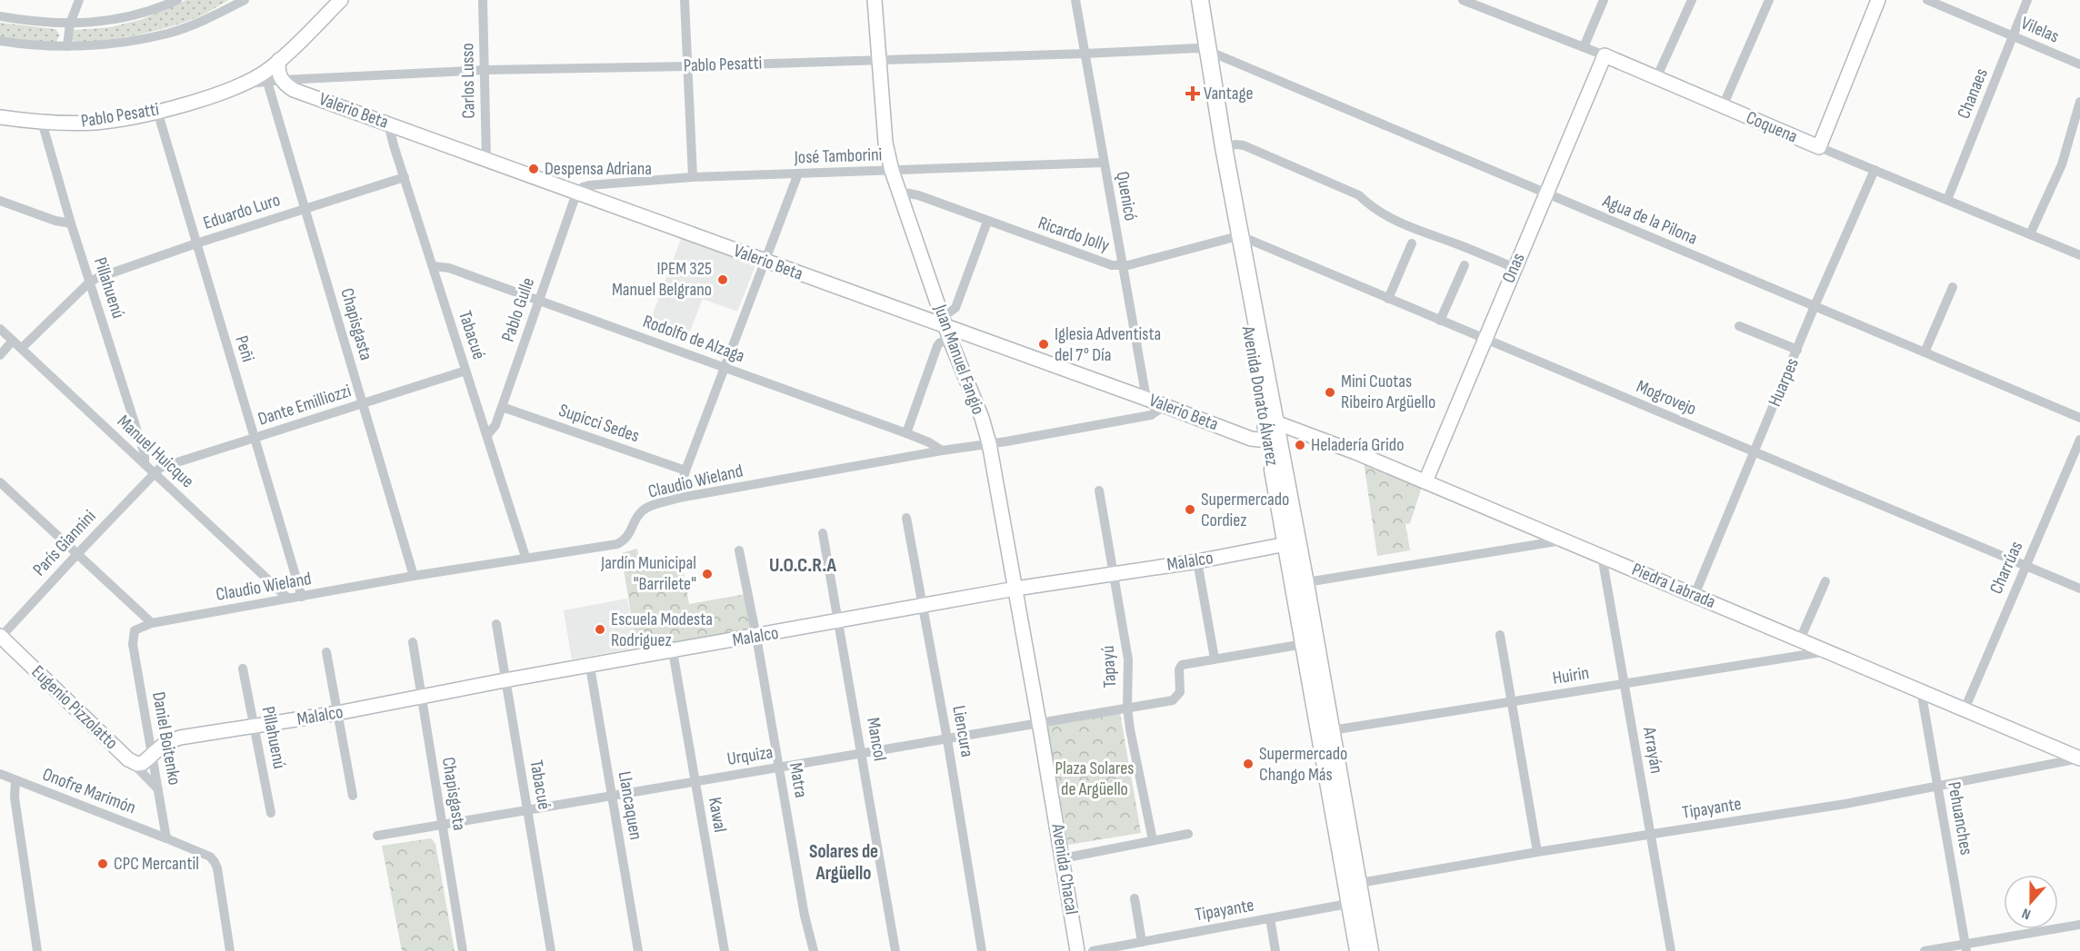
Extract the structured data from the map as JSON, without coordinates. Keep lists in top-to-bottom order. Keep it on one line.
{"streets":{"main road":["Pablo Pesatti","Valerio Beta","Coquena","Onas","Juan Manuel Fangio","Avenida Donato Álvarez","Malalco","Piedra Labrada","Eugenio Pizzolatto","Avenida Chacal"],"street":["Vilelas","Carlos Lusso","Chanaes","José Tamborini","Quenicó","Eduardo Luro","Agua de la Pilona","Ricardo Jolly","Pillahuenú","Pablo Gulle","Chapisgasta","Tabacué","Rodolfo de Alzaga","Peñi","Huarpes","Mogrovejo","Dante Emilliozzi","Supicci Sedes","Manuel Huicque","Claudio Wieland","París Giannini","Charrúas","Tapayú","Huirin","Liencura","Daniel Boitenko","Mancol","Arrayán","Urquiza","Matra","Onofre Marimón","Llancaquen","Tipayante","Kawal","Pehuanches"]},"crossings":[["Vilelas","Chanaes"],["Pablo Pesatti","Carlos Lusso"],["Pablo Pesatti","Valerio Beta"],["Pablo Pesatti","Quenicó"],["Pablo Pesatti","Agua de la Pilona"],["Pablo Pesatti","Pillahuenú"],["Pablo Pesatti","Chapisgasta"],["Pablo Pesatti","Peñi"],["Pablo Pesatti","Juan Manuel Fangio"],["Pablo Pesatti","Avenida Donato Álvarez"],["Carlos Lusso","Valerio Beta"],["Chanaes","Coquena"],["Valerio Beta","José Tamborini"],["Valerio Beta","Quenicó"],["Valerio Beta","Pablo Gulle"],["Valerio Beta","Tabacué"],["Valerio Beta","Juan Manuel Fangio"],["Valerio Beta","Avenida Donato Álvarez"],["Valerio Beta","Claudio Wieland"],["Valerio Beta","Piedra Labrada"],["Coquena","Onas"],["Coquena","Huarpes"],["José Tamborini","Quenicó"],["José Tamborini","Pablo Gulle"],["José Tamborini","Juan Manuel Fangio"],["Quenicó","Ricardo Jolly"],["Eduardo Luro","Pillahuenú"],["Eduardo Luro","Chapisgasta"],["Eduardo Luro","Tabacué"],["Eduardo Luro","Peñi"],["Agua de la Pilona","Onas"],["Agua de la Pilona","Huarpes"],["Agua de la Pilona","Avenida Donato Álvarez"],["Ricardo Jolly","Juan Manuel Fangio"],["Ricardo Jolly","Avenida Donato Álvarez"],["Ricardo Jolly","Mogrovejo"],["Onas","Mogrovejo"],["Onas","Piedra Labrada"],["Pillahuenú","Manuel Huicque"],["Pillahuenú","Malalco"],["Pablo Gulle","Tabacué"],["Pablo Gulle","Rodolfo de Alzaga"],["Pablo Gulle","Supicci Sedes"],["Chapisgasta","Dante Emilliozzi"],["Chapisgasta","Claudio Wieland"],["Chapisgasta","Malalco"],["Chapisgasta","Urquiza"],["Tabacué","Rodolfo de Alzaga"],["Tabacué","Dante Emilliozzi"],["Tabacué","Claudio Wieland"],["Tabacué","Malalco"],["Tabacué","Urquiza"],["Rodolfo de Alzaga","Claudio Wieland"],["Peñi","Dante Emilliozzi"],["Peñi","Claudio Wieland"],["Juan Manuel Fangio","Claudio Wieland"],["Juan Manuel Fangio","Malalco"],["Juan Manuel Fangio","Urquiza"],["Juan Manuel Fangio","Avenida Chacal"],["Huarpes","Mogrovejo"],["Huarpes","Piedra Labrada"],["Avenida Donato Álvarez","Mogrovejo"],["Avenida Donato Álvarez","Malalco"],["Avenida Donato Álvarez","Piedra Labrada"],["Avenida Donato Álvarez","Huirin"],["Avenida Donato Álvarez","Tipayante"],["Mogrovejo","Charrúas"],["Dante Emilliozzi","Manuel Huicque"],["Dante Emilliozzi","París Giannini"],["Manuel Huicque","Claudio Wieland"],["Manuel Huicque","París Giannini"],["Claudio Wieland","Daniel Boitenko"],["París Giannini","Eugenio Pizzolatto"],["Malalco","Tapayú"],["Malalco","Eugenio Pizzolatto"],["Malalco","Liencura"],["Malalco","Daniel Boitenko"],["Malalco","Mancol"],["Malalco","Matra"],["Malalco","Llancaquen"],["Malalco","Kawal"],["Charrúas","Piedra Labrada"],["Piedra Labrada","Huirin"],["Piedra Labrada","Arrayán"],["Piedra Labrada","Tipayante"],["Piedra Labrada","Pehuanches"],["Tapayú","Urquiza"],["Huirin","Arrayán"],["Eugenio Pizzolatto","Daniel Boitenko"],["Liencura","Urquiza"],["Daniel Boitenko","Onofre Marimón"],["Mancol","Urquiza"],["Arrayán","Tipayante"],["Urquiza","Matra"],["Urquiza","Llancaquen"],["Urquiza","Kawal"],["Urquiza","Avenida Chacal"],["Tipayante","Pehuanches"]],"districts":["U.O.C.R.A","Solares de Argüello"],"parks":["Plaza Solares de Argüello"],"places":{"health":["Vantage"],"other":["Despensa Adriana","IPEM 325 Manuel Belgrano","Iglesia Adventista del 7° Día","Mini Cuotas Ribeiro Argüello","Heladería Grido","Supermercado Cordiez","Jardín Municipal \"Barrilete\"","Escuela Modesta Rodriguez","Supermercado Chango Más","CPC Mercantil"]},"north":"bottom"}
